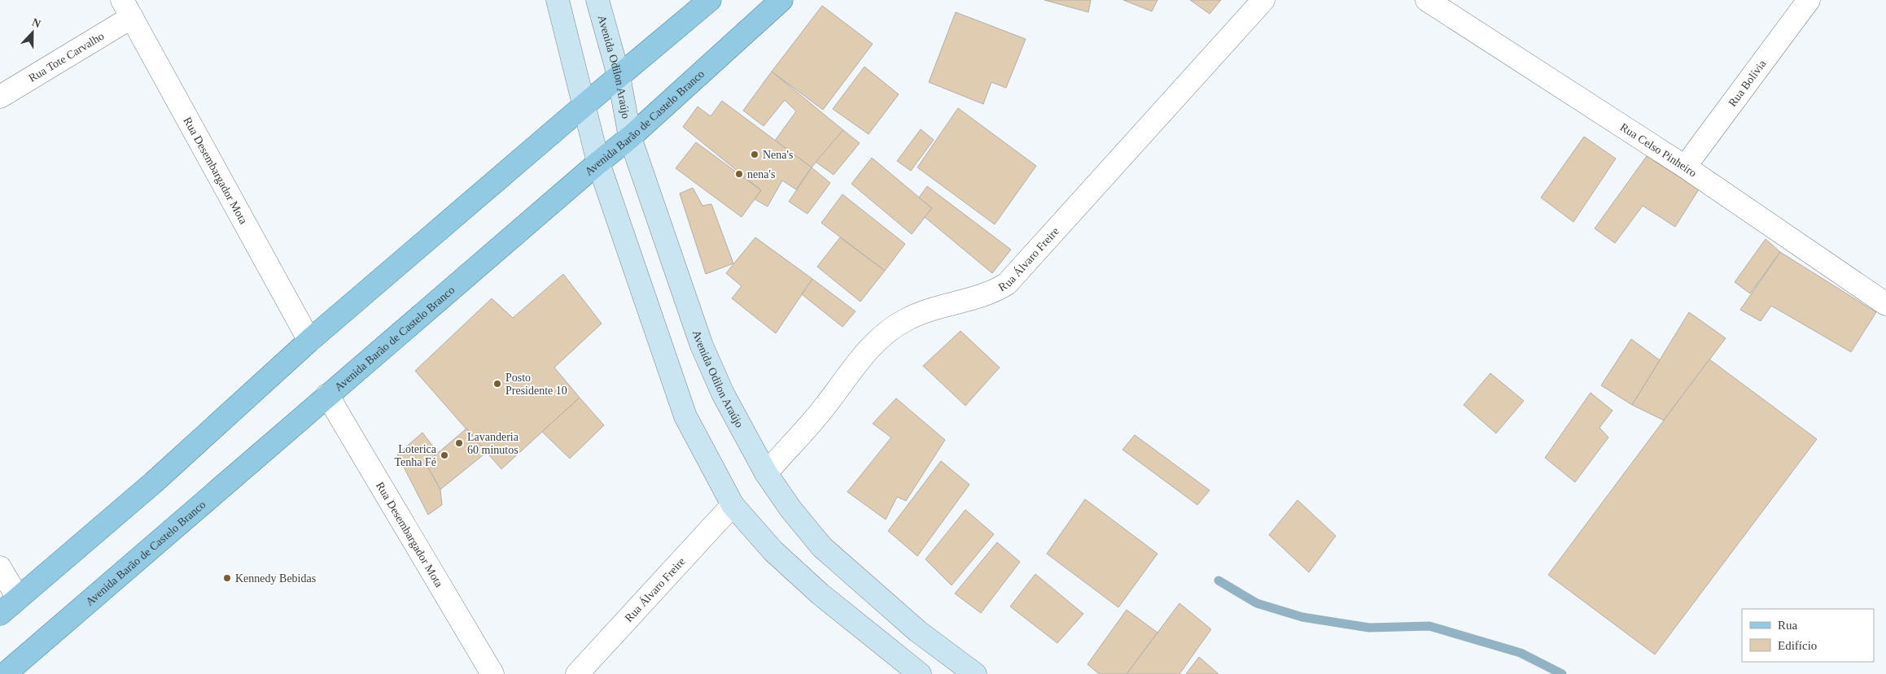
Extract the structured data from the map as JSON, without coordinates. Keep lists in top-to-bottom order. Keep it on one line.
{"streets":{"main road":["Avenida Odilon Araújo","Avenida Barão de Castelo Branco"],"street":["Rua Tote Carvalho","Rua Bolívia","Rua Celso Pinheiro","Rua Desembargador Mota","Rua Álvaro Freire"]},"crossings":[["Rua Tote Carvalho","Rua Desembargador Mota"],["Avenida Odilon Araújo","Avenida Barão de Castelo Branco"],["Avenida Odilon Araújo","Rua Álvaro Freire"],["Rua Bolívia","Rua Celso Pinheiro"],["Avenida Barão de Castelo Branco","Rua Desembargador Mota"]],"places":["Nena's","nena's","Posto Presidente 10","Lavanderia 60 minutos","Loterica Tenha Fé","Kennedy Bebidas"],"legend":["Rua","Edifício"],"north":"top"}
